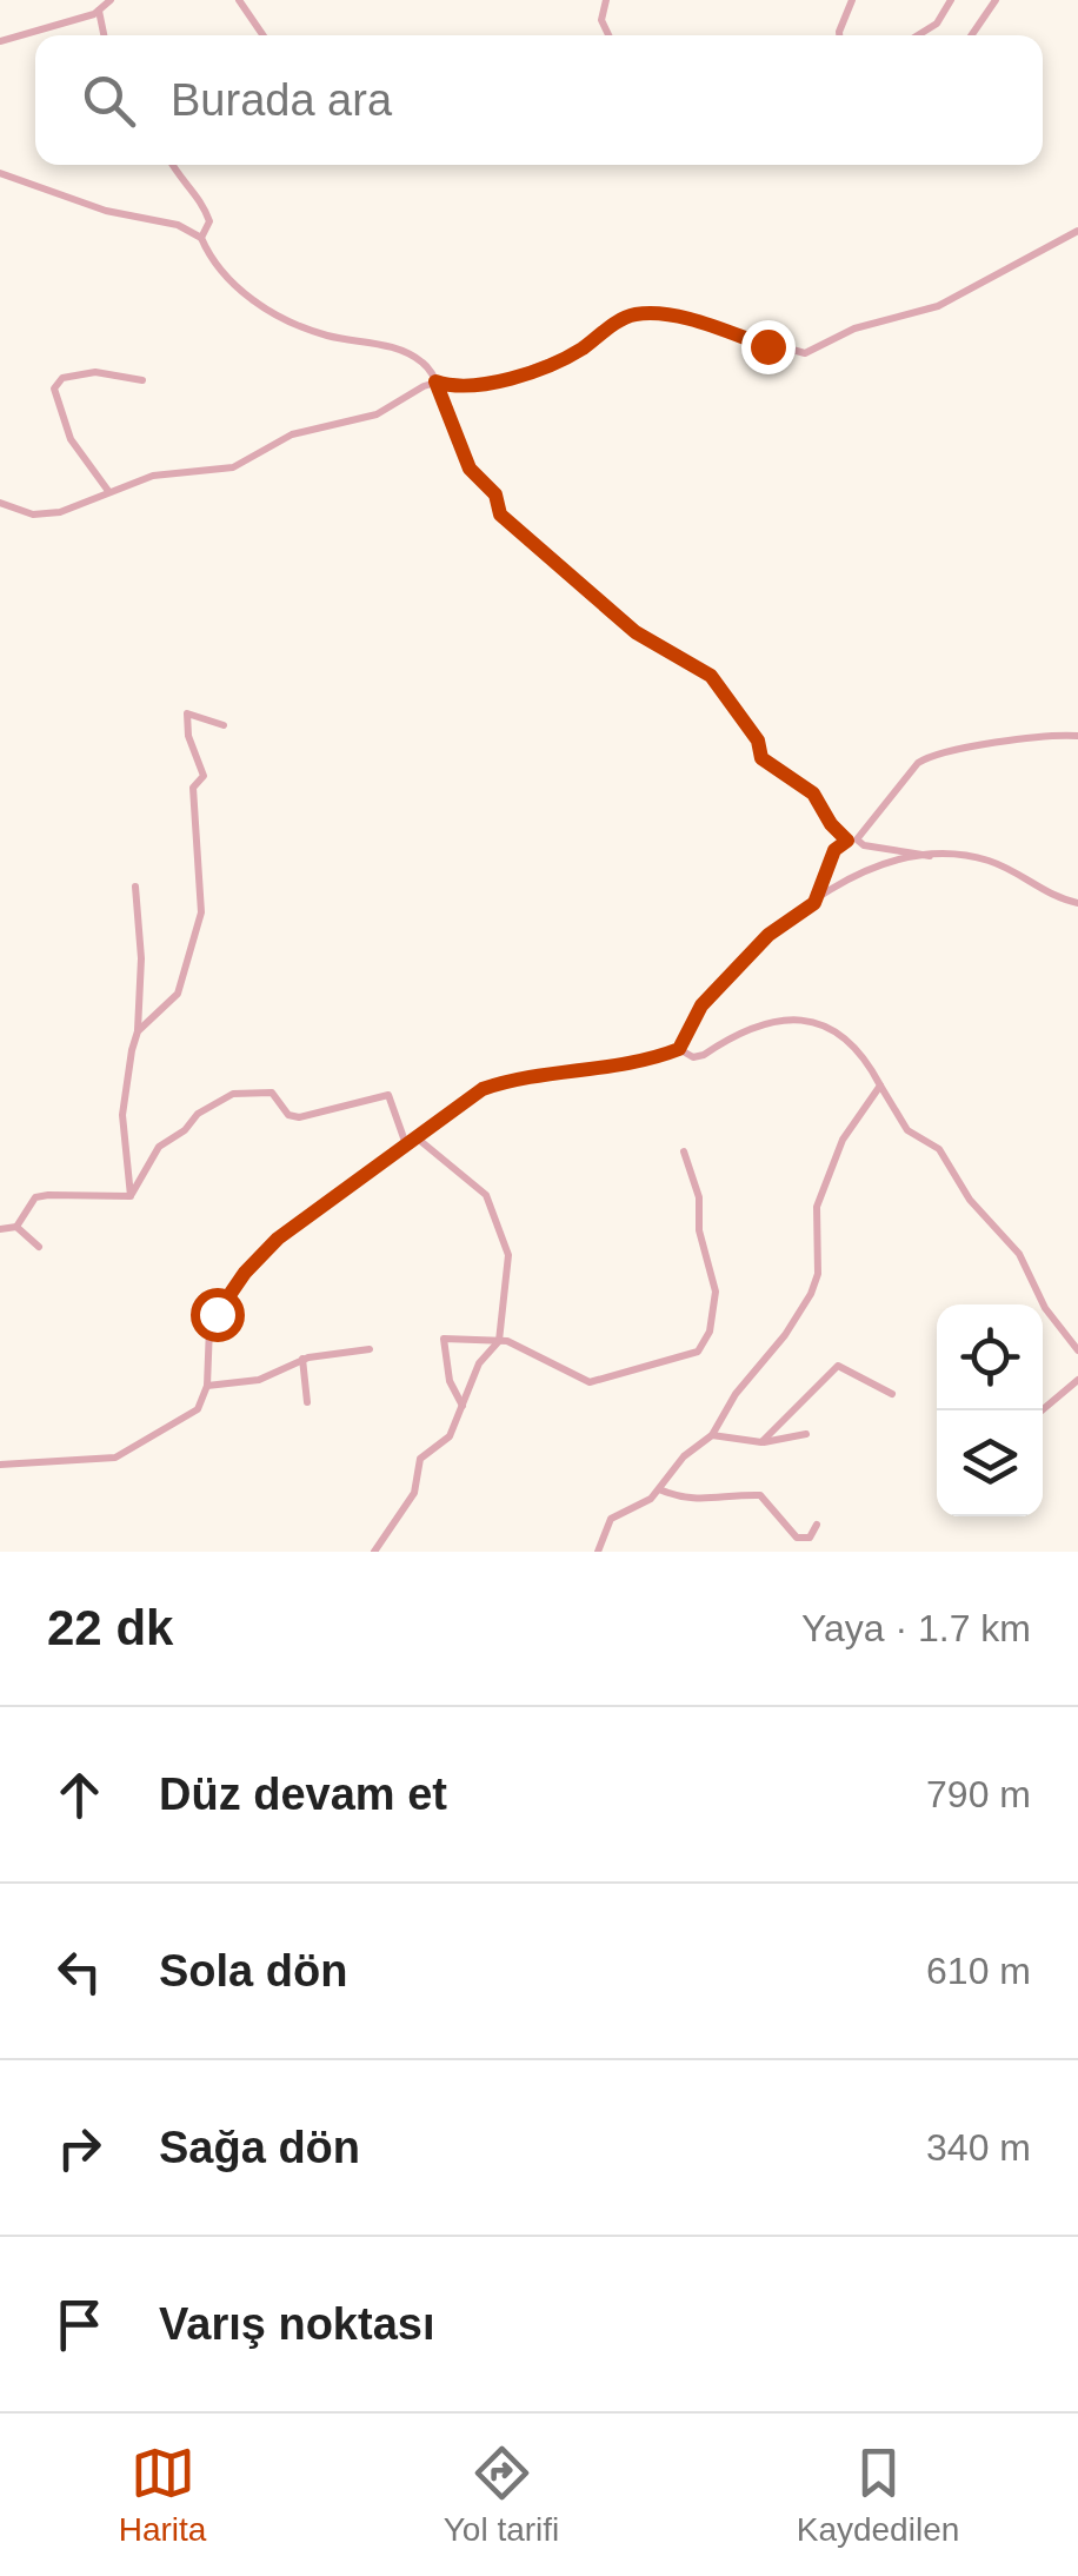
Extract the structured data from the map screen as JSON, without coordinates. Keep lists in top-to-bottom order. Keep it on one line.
{"page":{"search":"Burada ara","heading":["22 dk","Yaya · 1.7 km"],"list":[["Düz devam et","790 m"],["Sola dön","610 m"],["Sağa dön","340 m"],"Varış noktası"],"nav":["Harita","Yol tarifi","Kaydedilen"]}}
